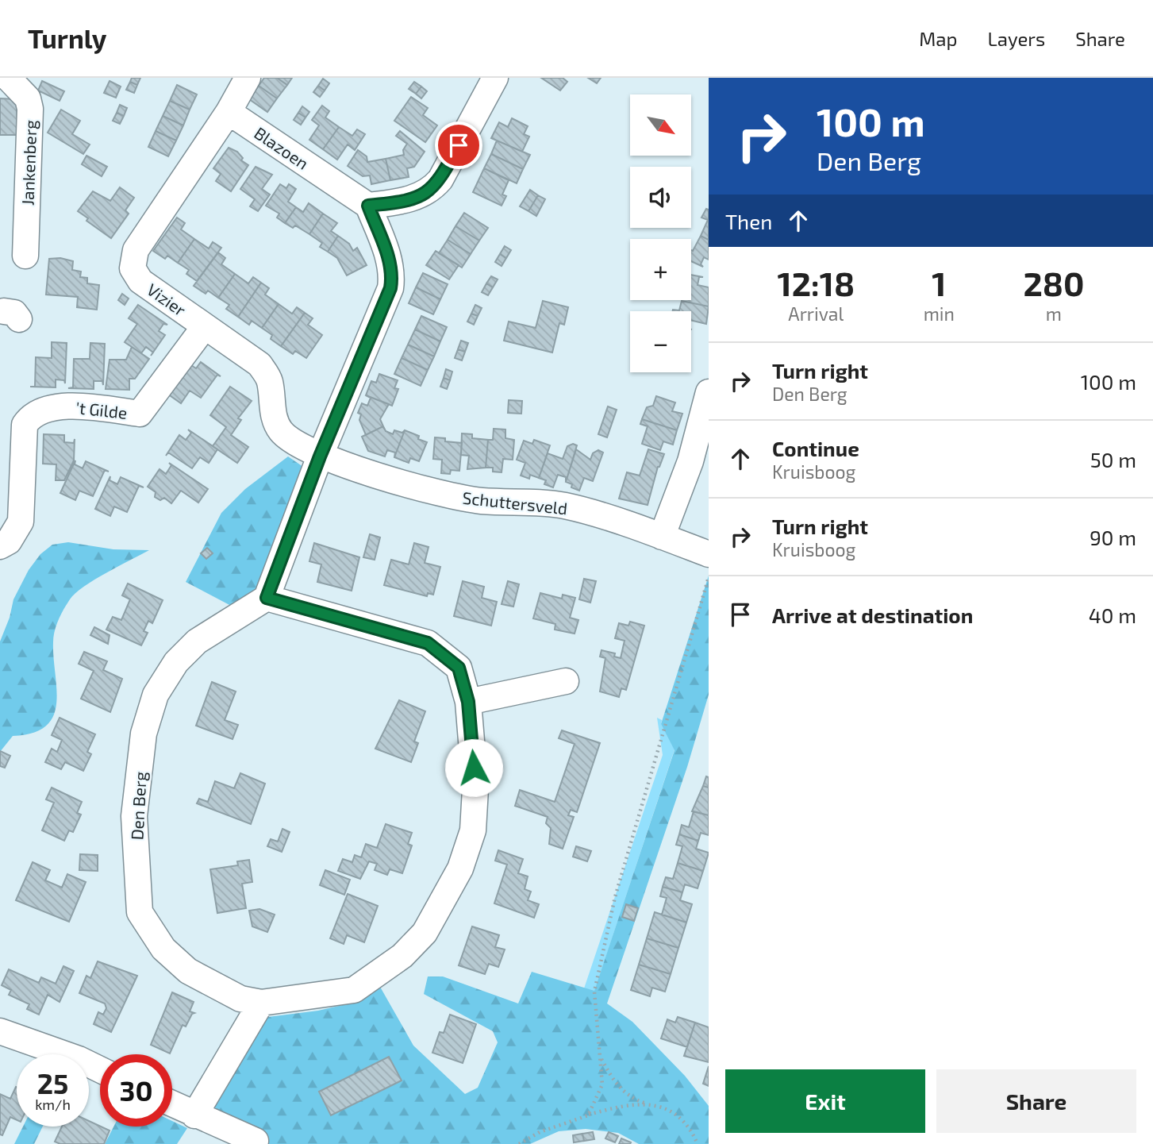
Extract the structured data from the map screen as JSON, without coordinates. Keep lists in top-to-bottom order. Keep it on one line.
{"streets":{"street":["Blazoen","Jankenberg","Vizier","'t Gilde","Schuttersveld","Den Berg"]},"crossings":[["Blazoen","Vizier"],["Vizier","'t Gilde"],["Vizier","Schuttersveld"]],"north":"bottom right","page":{"header":"Turnly","nav":["Map","Layers","Share"],"turn":["100 m","Den Berg"],"map_buttons":["+","−"],"then":"Then","eta":["12:18","Arrival","1","min","280","m"],"list":[{"name":"Turn right","note":"Den Berg","value":"100 m"},{"name":"Continue","note":"Kruisboog","value":"50 m"},{"name":"Turn right","note":"Kruisboog","value":"90 m"},{"name":"Arrive at destination","value":"40 m"}],"speed":"25 km/h","limit":"30","buttons":["Exit","Share"]}}
